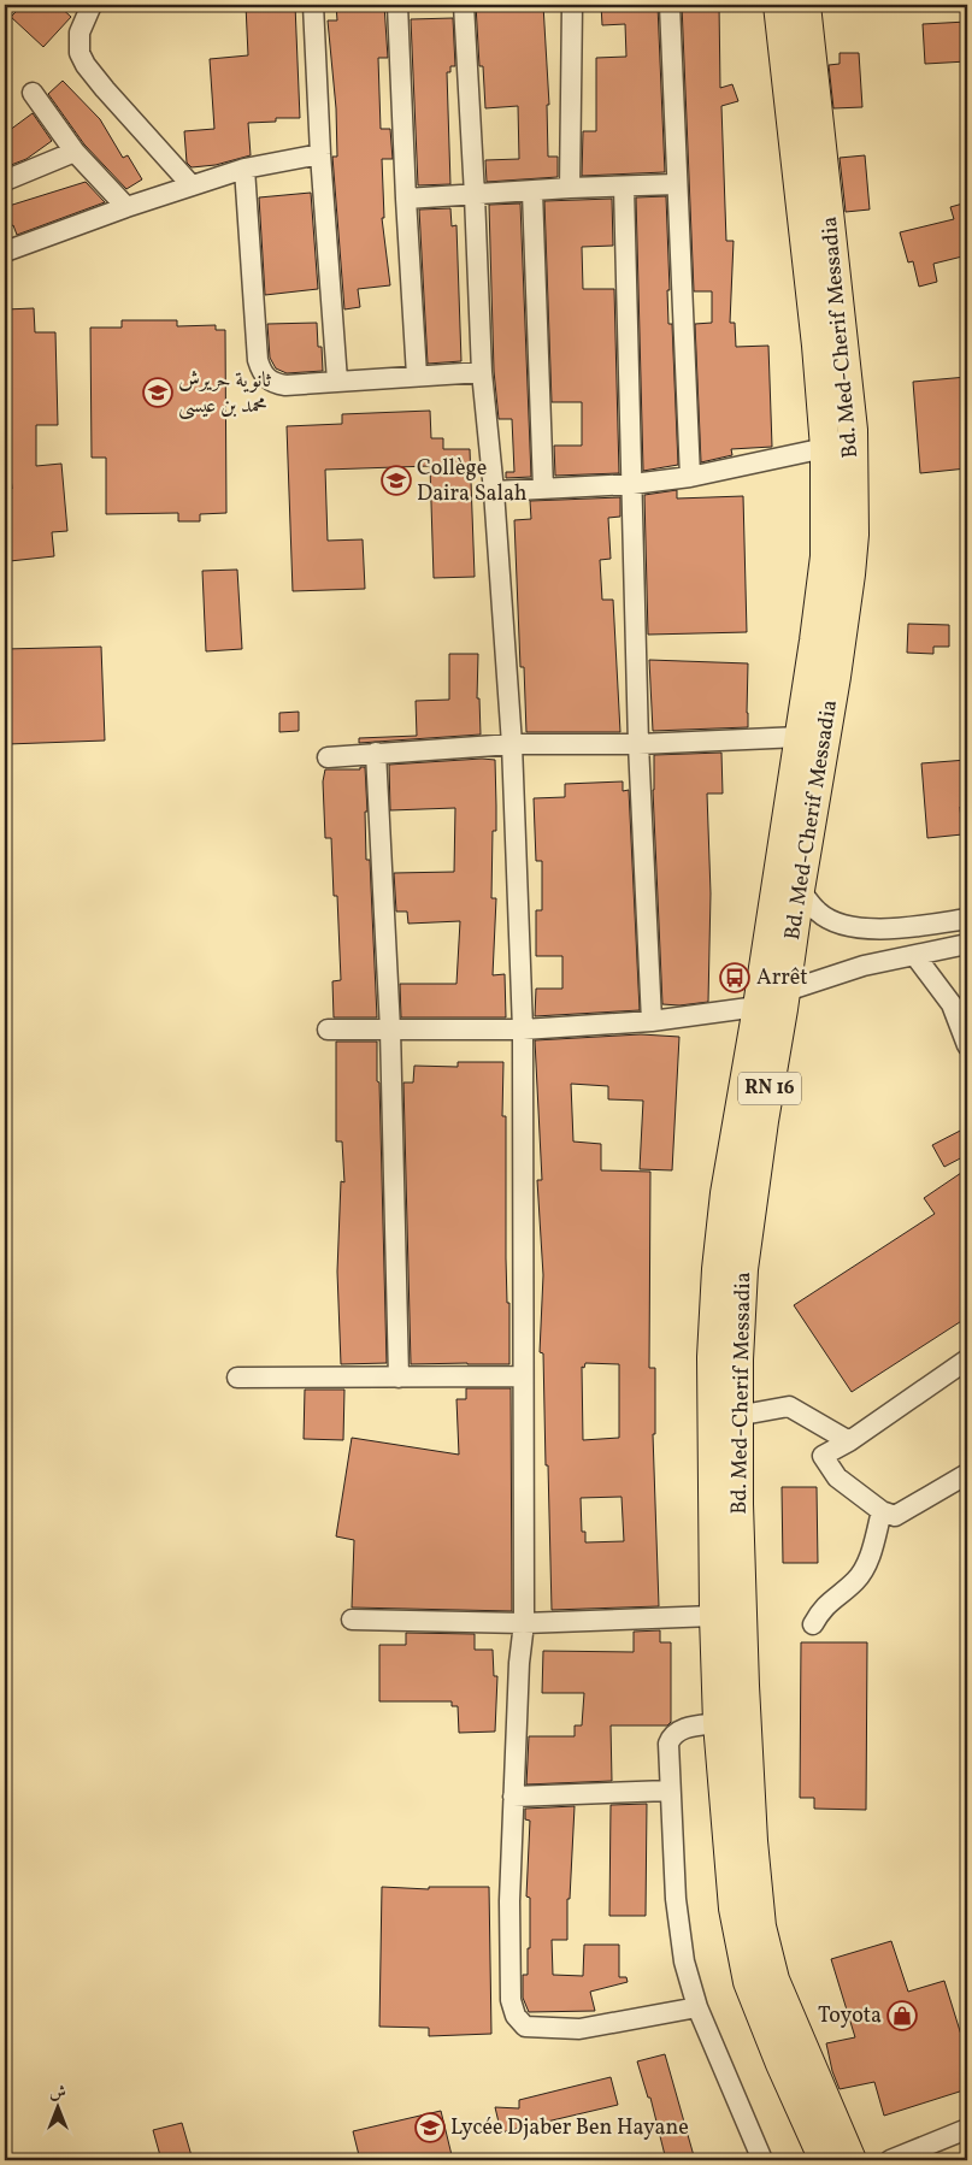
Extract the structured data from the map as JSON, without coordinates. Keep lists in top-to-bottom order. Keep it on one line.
{"streets":{"highway":["Bd. Med-Cherif Messadia","RN 16"]},"places":{"school or university":["ثانوية حريرش محمد بن عيسى","Collège Daira Salah","Lycée Djaber Ben Hayane"],"bus stop":["Arrêt"],"shop":["Toyota"]},"north":"top"}
